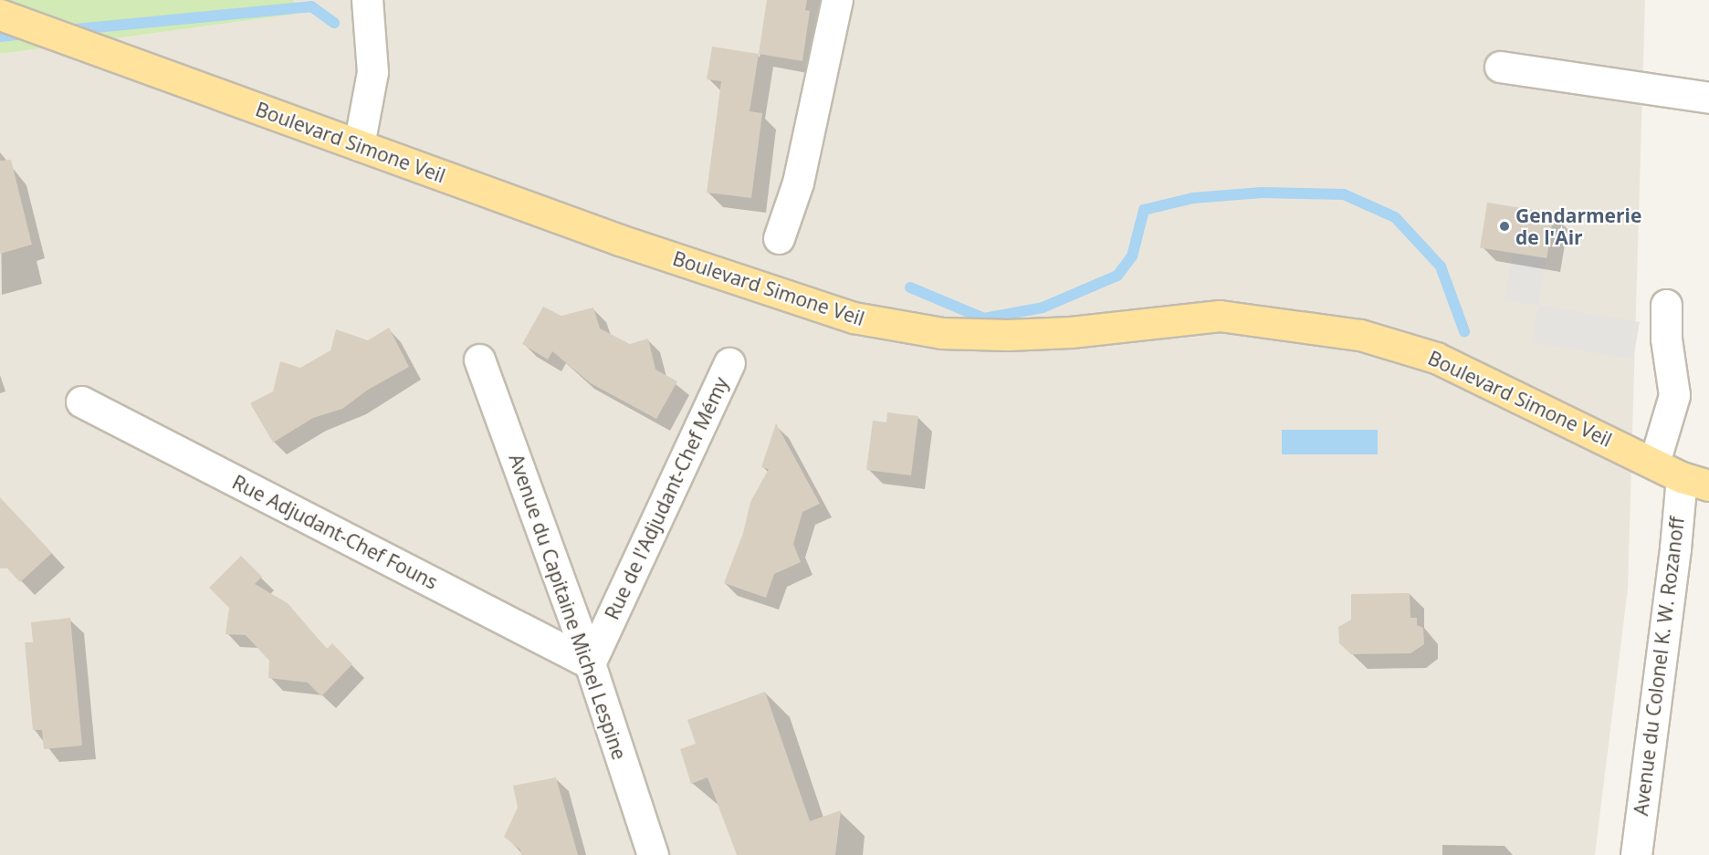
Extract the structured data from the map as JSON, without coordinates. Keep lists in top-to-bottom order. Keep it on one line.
{"streets":{"main road":["Boulevard Simone Veil"],"street":["Rue de l'Adjudant-Chef Mémy","Rue Adjudant-Chef Founs","Avenue du Capitaine Michel Lespine","Avenue du Colonel K. W. Rozanoff"]},"crossings":[["Boulevard Simone Veil","Avenue du Colonel K. W. Rozanoff"],["Rue de l'Adjudant-Chef Mémy","Rue Adjudant-Chef Founs"],["Rue de l'Adjudant-Chef Mémy","Avenue du Capitaine Michel Lespine"],["Rue Adjudant-Chef Founs","Avenue du Capitaine Michel Lespine"]],"places":["Gendarmerie de l'Air"]}
